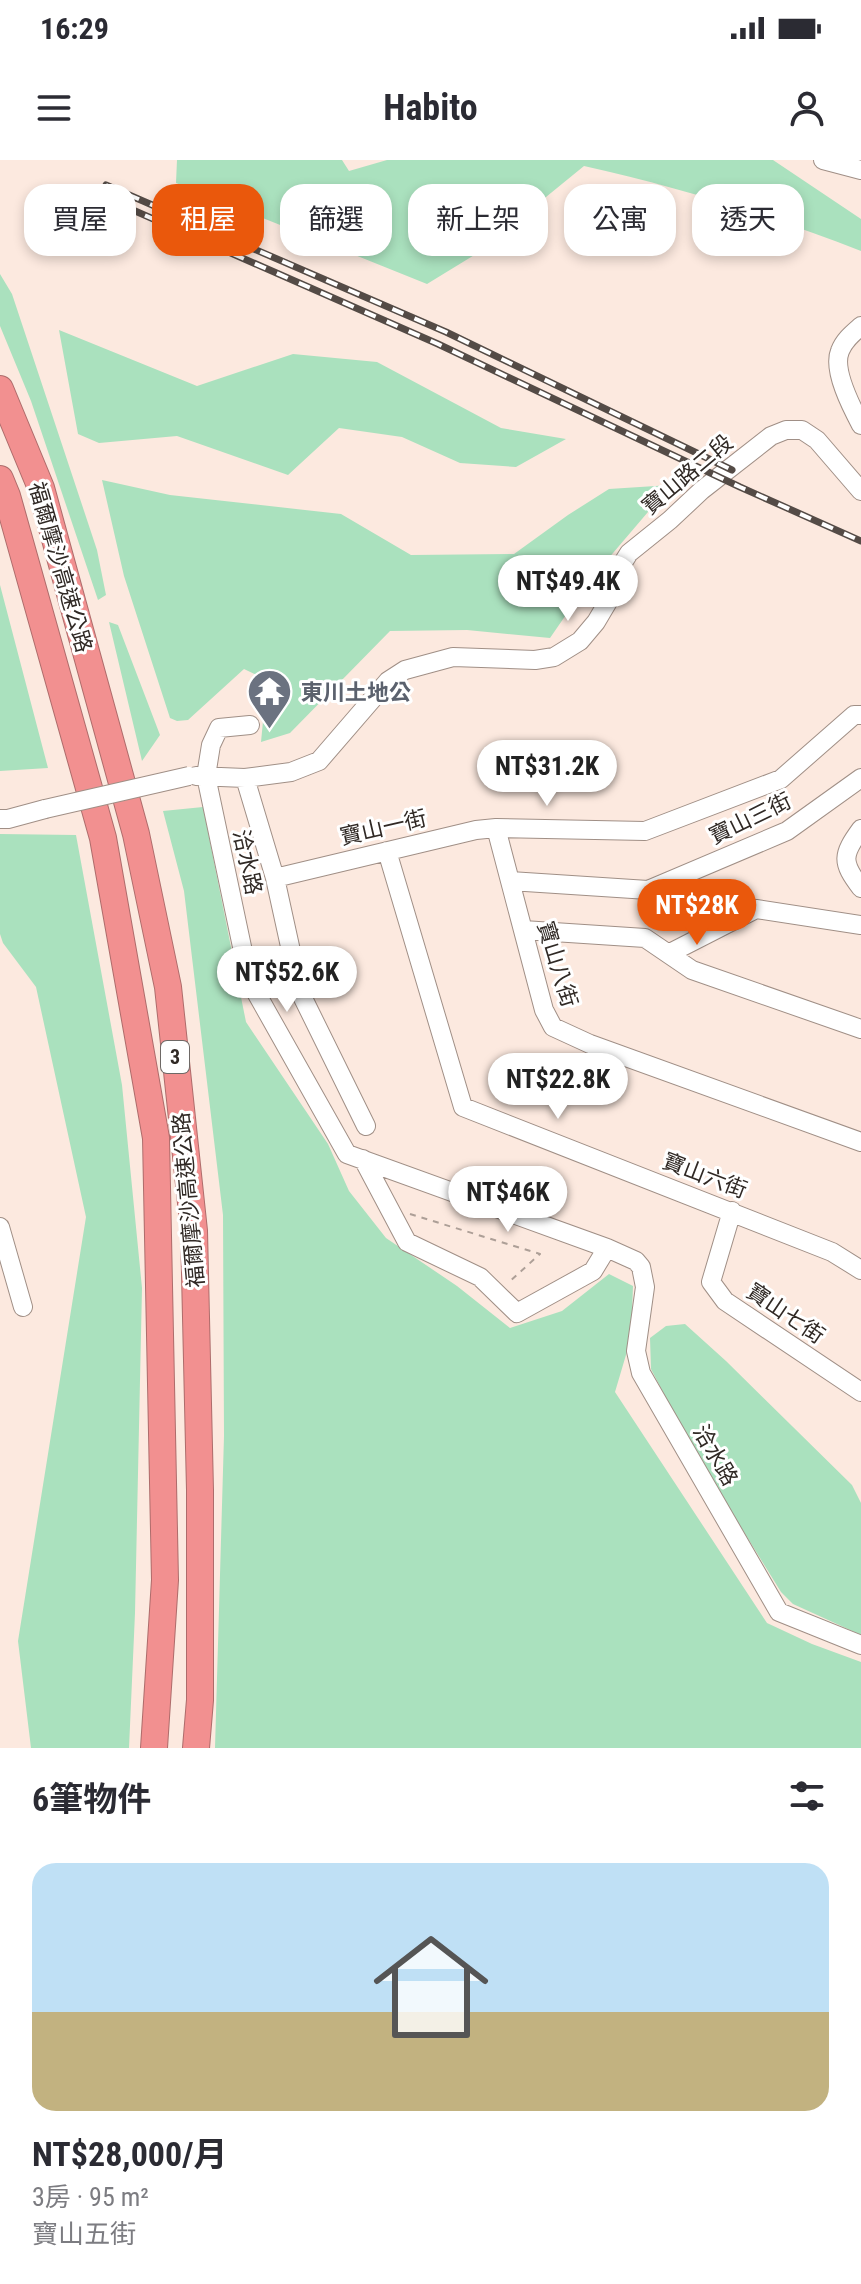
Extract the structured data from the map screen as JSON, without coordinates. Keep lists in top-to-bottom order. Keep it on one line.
{"streets":{"highway":["福爾摩沙高速公路","3"],"street":["寶山路二段","寶山三街","寶山一街","洽水路","寶山八街","寶山六街","寶山七街"]},"crossings":[["寶山路二段","洽水路"],["寶山三街","寶山八街"],["寶山一街","寶山八街"],["寶山一街","寶山六街"],["寶山六街","寶山七街"]],"places":{"temple":["東川土地公"]},"page":{"status":"16:29","header":"Habito","chip":["買屋","租屋","篩選","新上架","公寓","透天"],"price":["NT$49.4K","NT$31.2K","NT$28K","NT$52.6K","NT$22.8K","NT$46K"],"heading":"6筆物件","list":[{"name":"NT$28,000/月","note":"3房 · 95 m² · 寶山五街"}]}}
